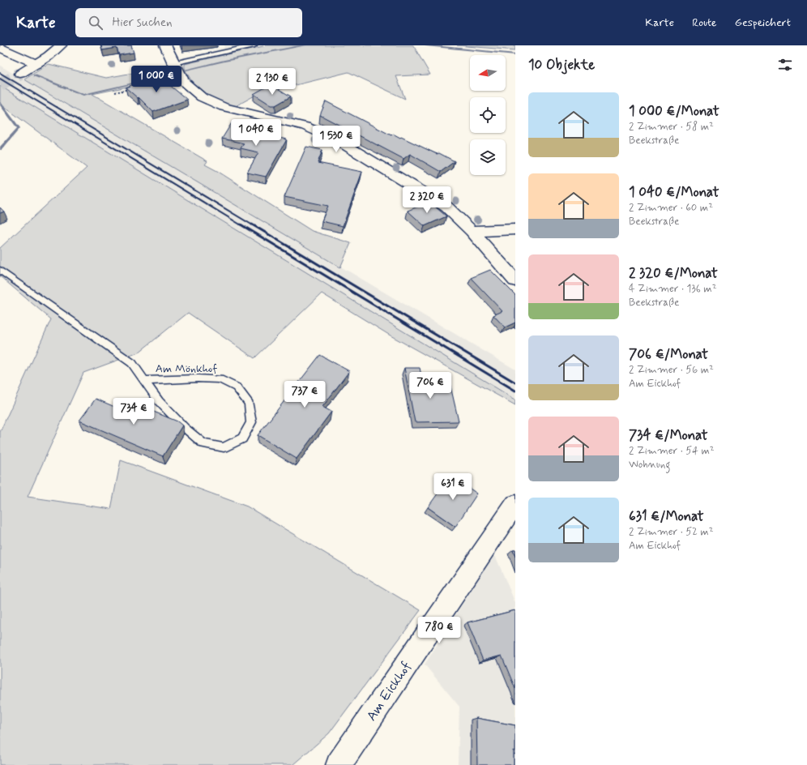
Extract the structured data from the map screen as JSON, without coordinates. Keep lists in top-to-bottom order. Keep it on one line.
{"streets":{"street":["Am Eickhof"],"lane":["Am Mönkhof"]},"north":"left","page":{"header":"Karte","search":"Hier suchen","nav":["Karte","Route","Gespeichert"],"heading":"10 Objekte","price":["1 000 €","2 130 €","1 040 €","1 530 €","2 320 €","706 €","737 €","734 €","631 €","780 €"],"list":[{"name":"1 000 €/Monat","note":"2 Zimmer · 58 m² · Beekstraße"},{"name":"1 040 €/Monat","note":"2 Zimmer · 60 m² · Beekstraße"},{"name":"2 320 €/Monat","note":"4 Zimmer · 136 m² · Beekstraße"},{"name":"706 €/Monat","note":"2 Zimmer · 56 m² · Am Eickhof"},{"name":"734 €/Monat","note":"2 Zimmer · 54 m² · Wohnung"},{"name":"631 €/Monat","note":"2 Zimmer · 52 m² · Am Eickhof"}]}}
